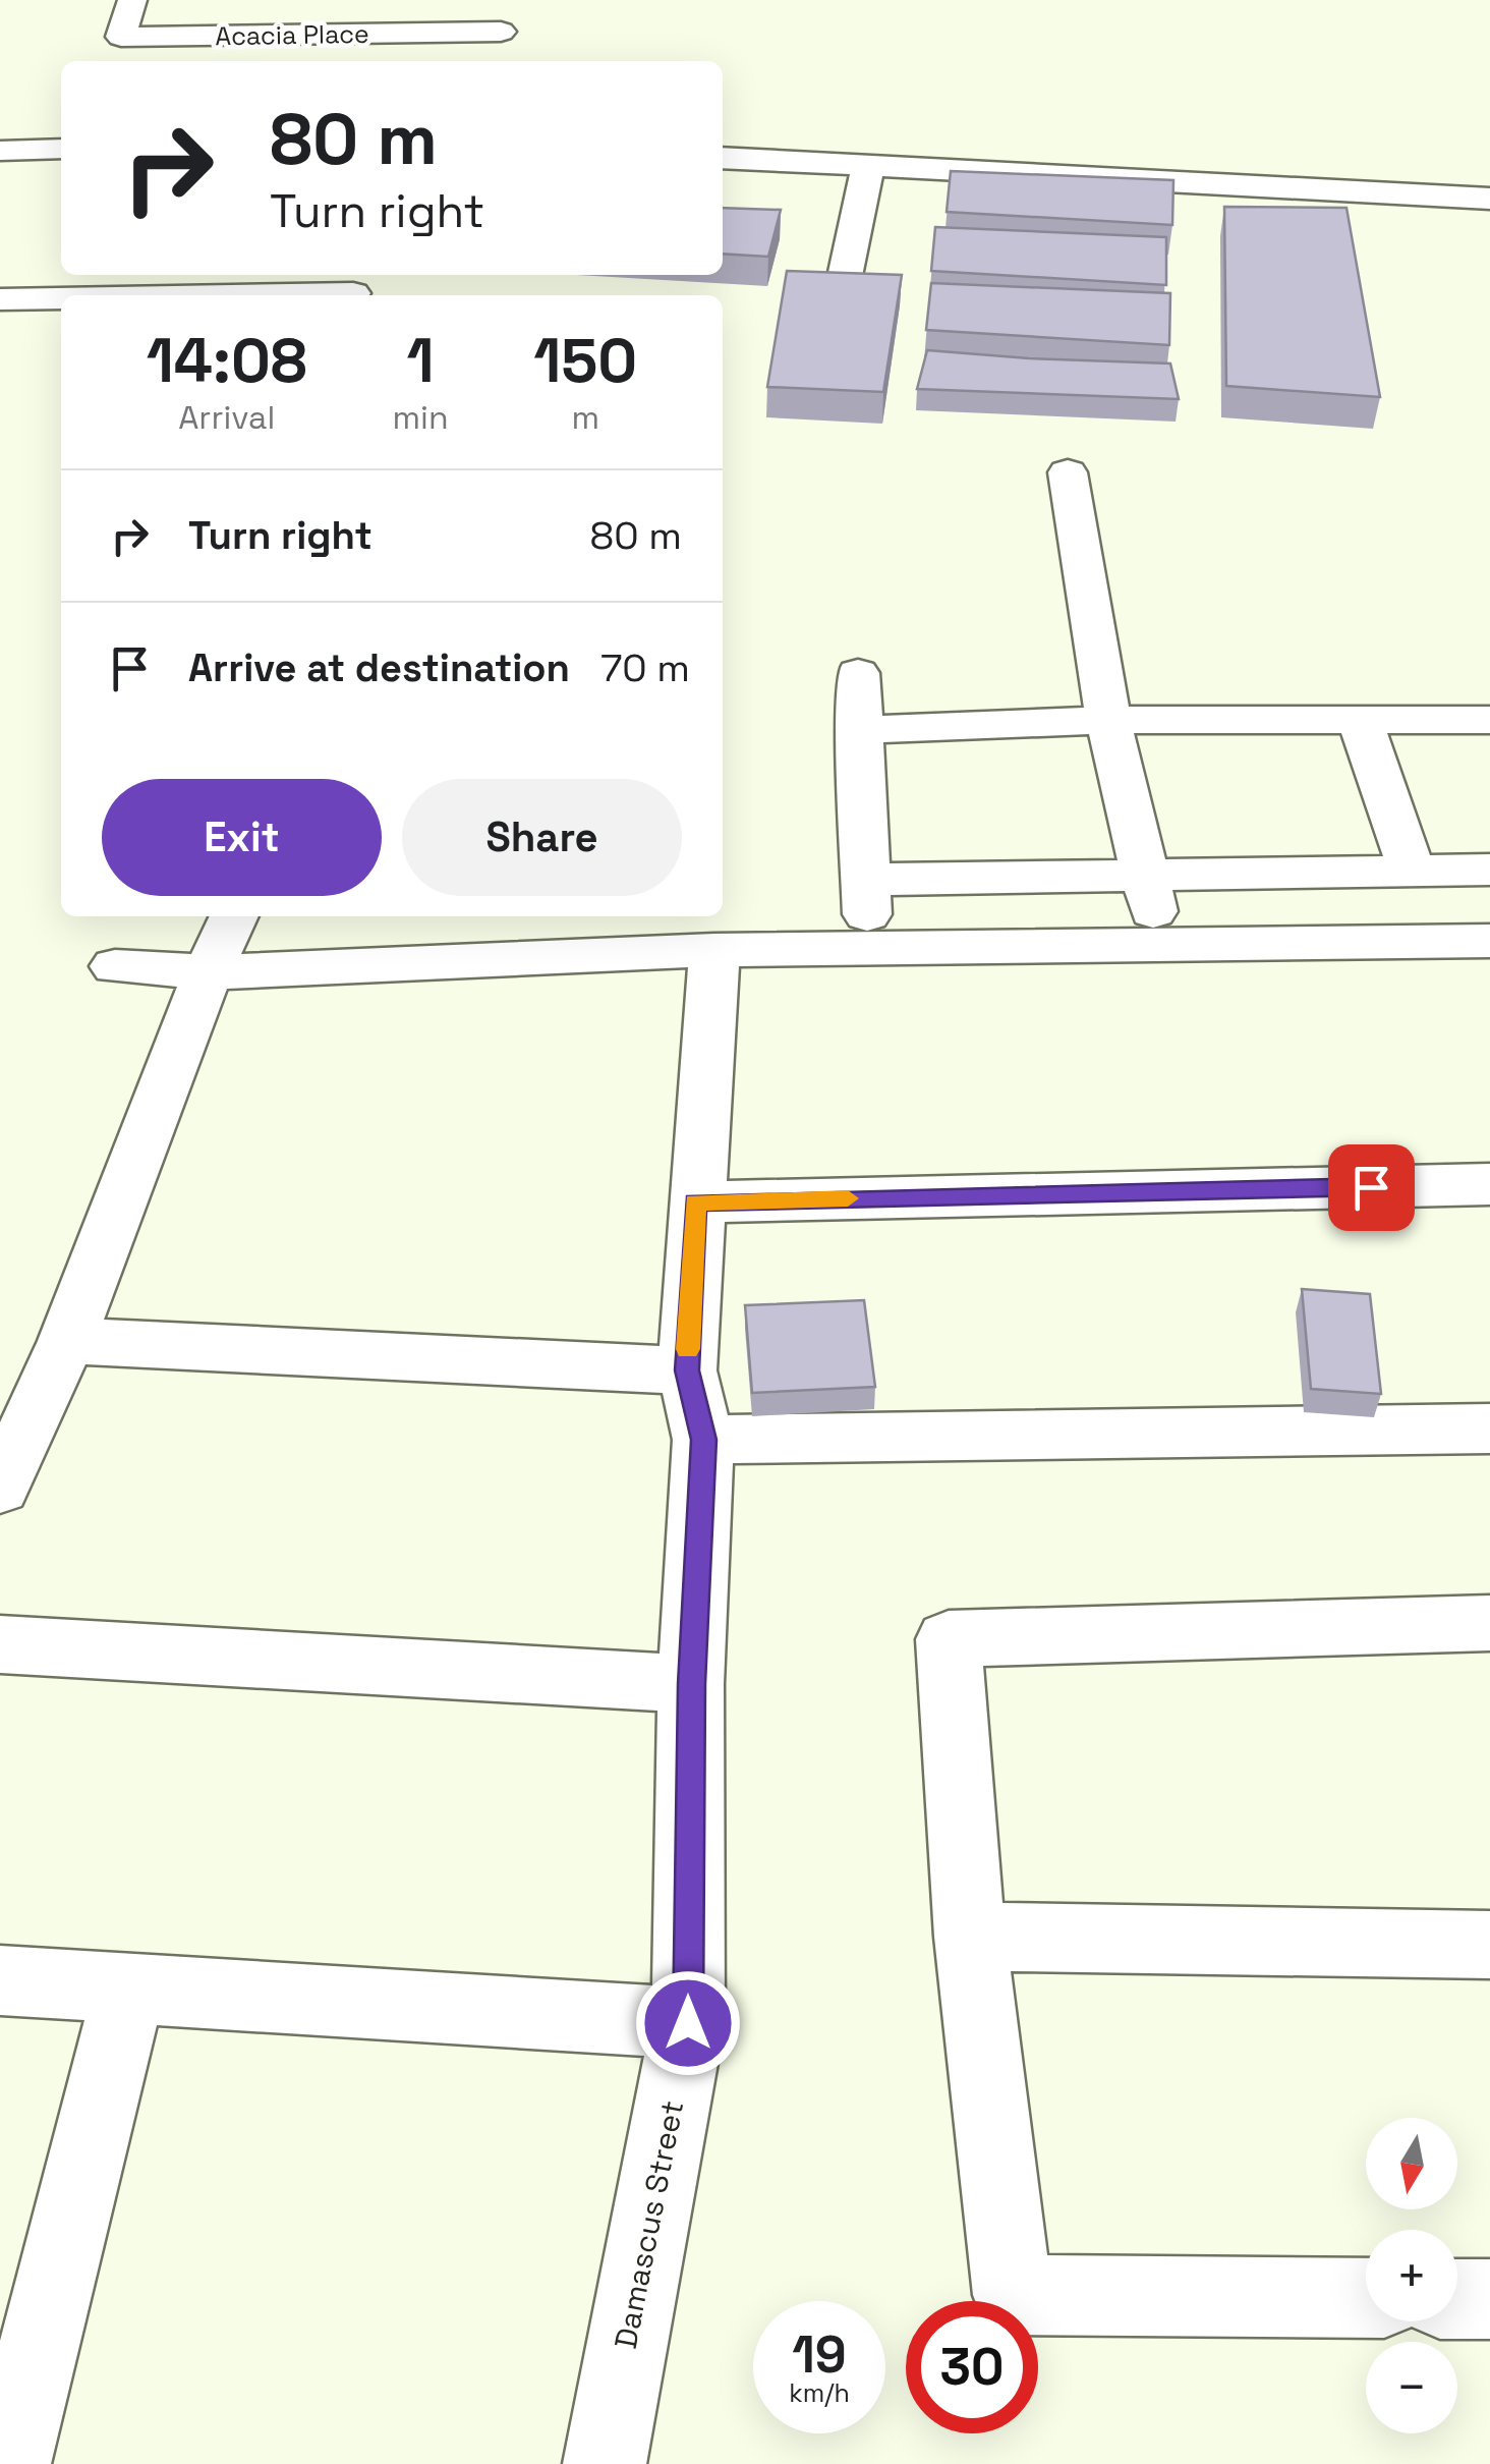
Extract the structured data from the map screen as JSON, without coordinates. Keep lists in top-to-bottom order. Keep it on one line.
{"streets":{"street":["Acacia Place","Damascus Street"]},"north":"bottom","page":{"turn":["80 m","Turn right"],"eta":["14:08","Arrival","1","min","150","m"],"list":[{"name":"Turn right","value":"80 m"},{"name":"Arrive at destination","value":"70 m"}],"buttons":["Exit","Share"],"map_buttons":["+","−"],"speed":"19 km/h","limit":"30"}}
